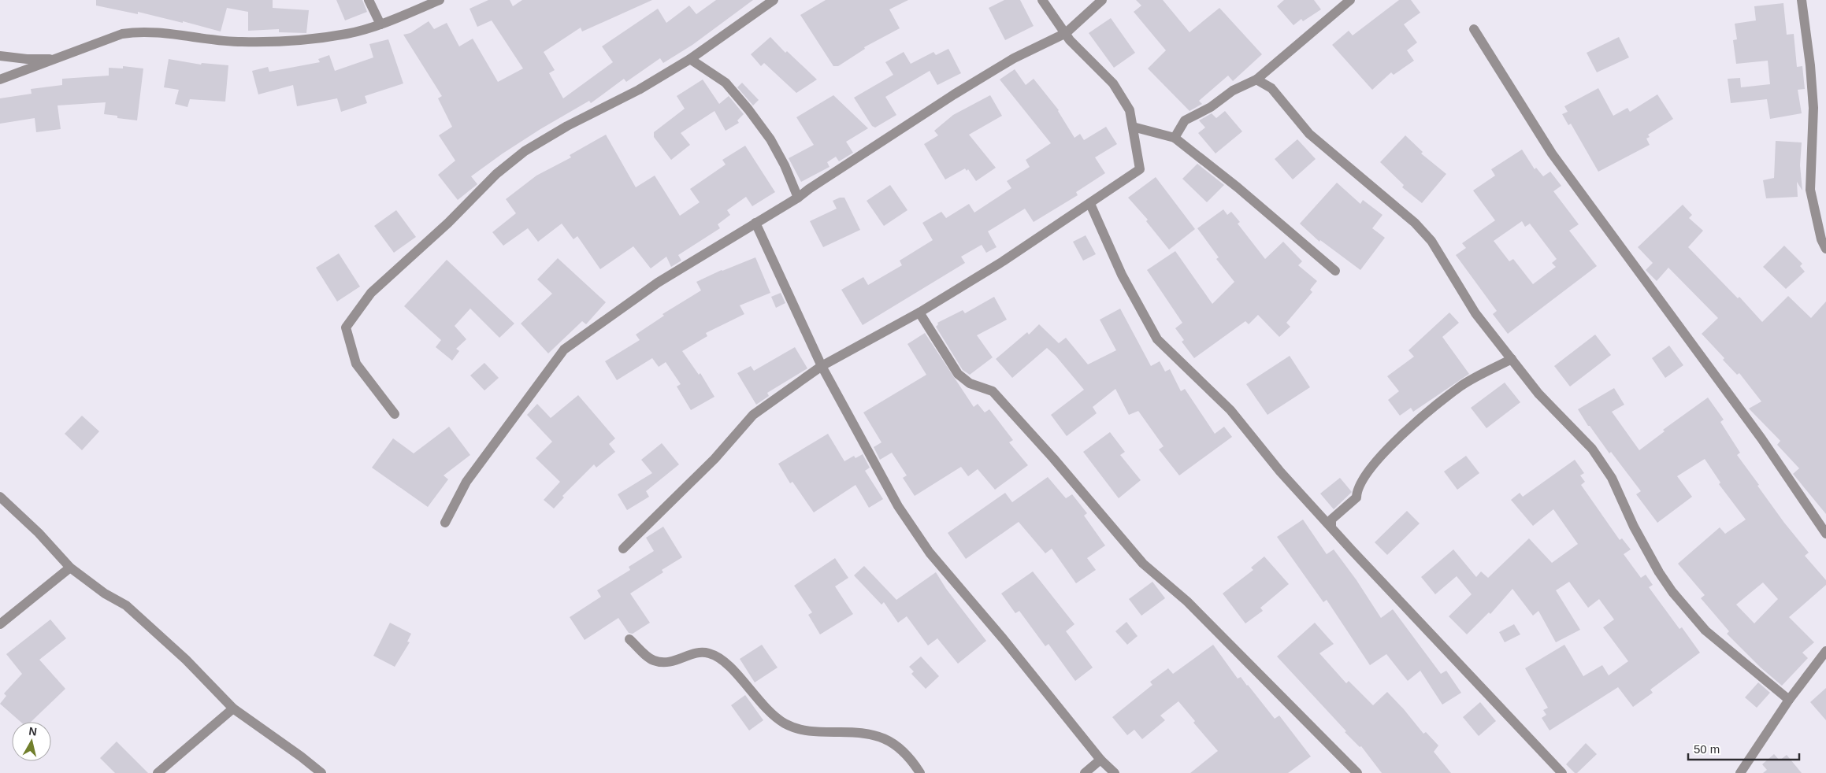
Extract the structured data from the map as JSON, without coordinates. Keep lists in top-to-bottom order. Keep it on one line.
{"scale_bar":"50 m","north":"top"}
